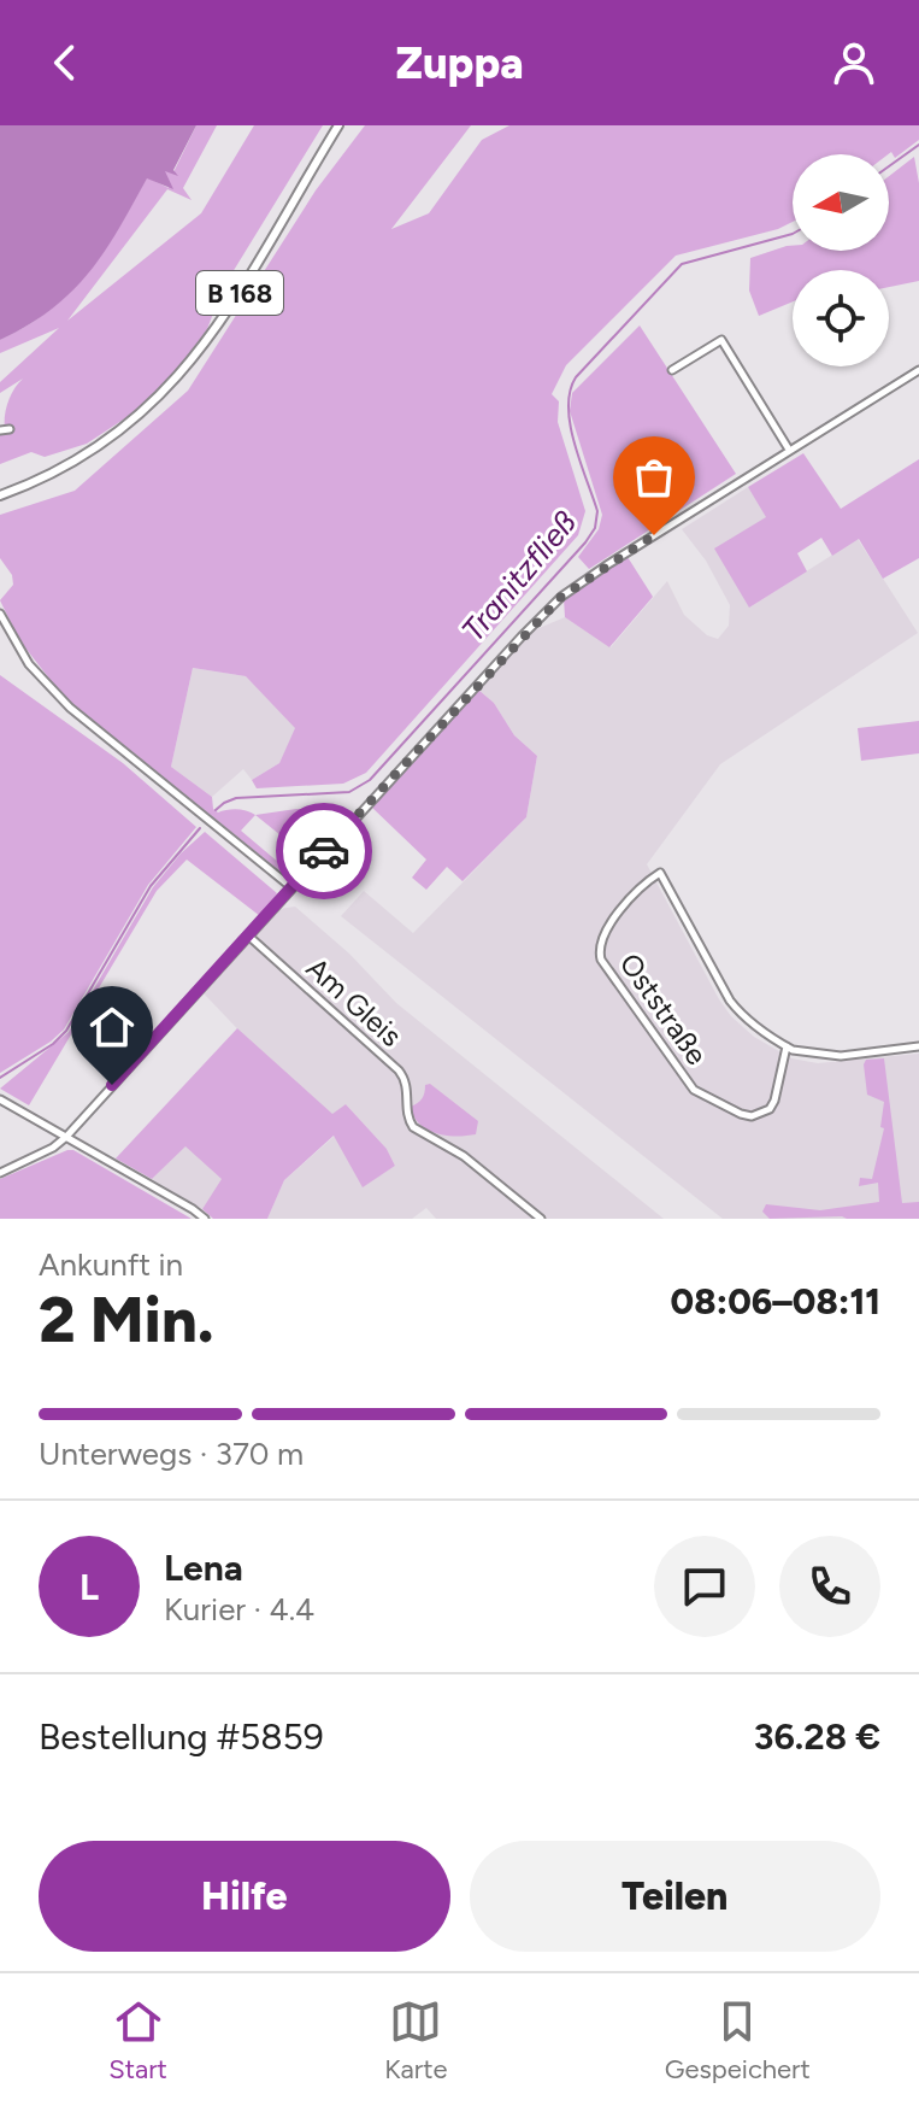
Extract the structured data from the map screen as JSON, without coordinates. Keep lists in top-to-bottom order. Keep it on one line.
{"streets":{"main road":["B 168"],"street":["Am Gleis","Oststraße"]},"water":["Tranitzfließ"],"north":"left","page":{"header":"Zuppa","heading":["2 Min.","Ankunft in","08:06–08:11"],"panel":["Lena","Kurier · 4.4","Bestellung #5859","36.28 €"],"bar":"Unterwegs · 370 m","round":"L","buttons":["Hilfe","Teilen"],"tabs":["Start","Karte","Gespeichert"]}}
